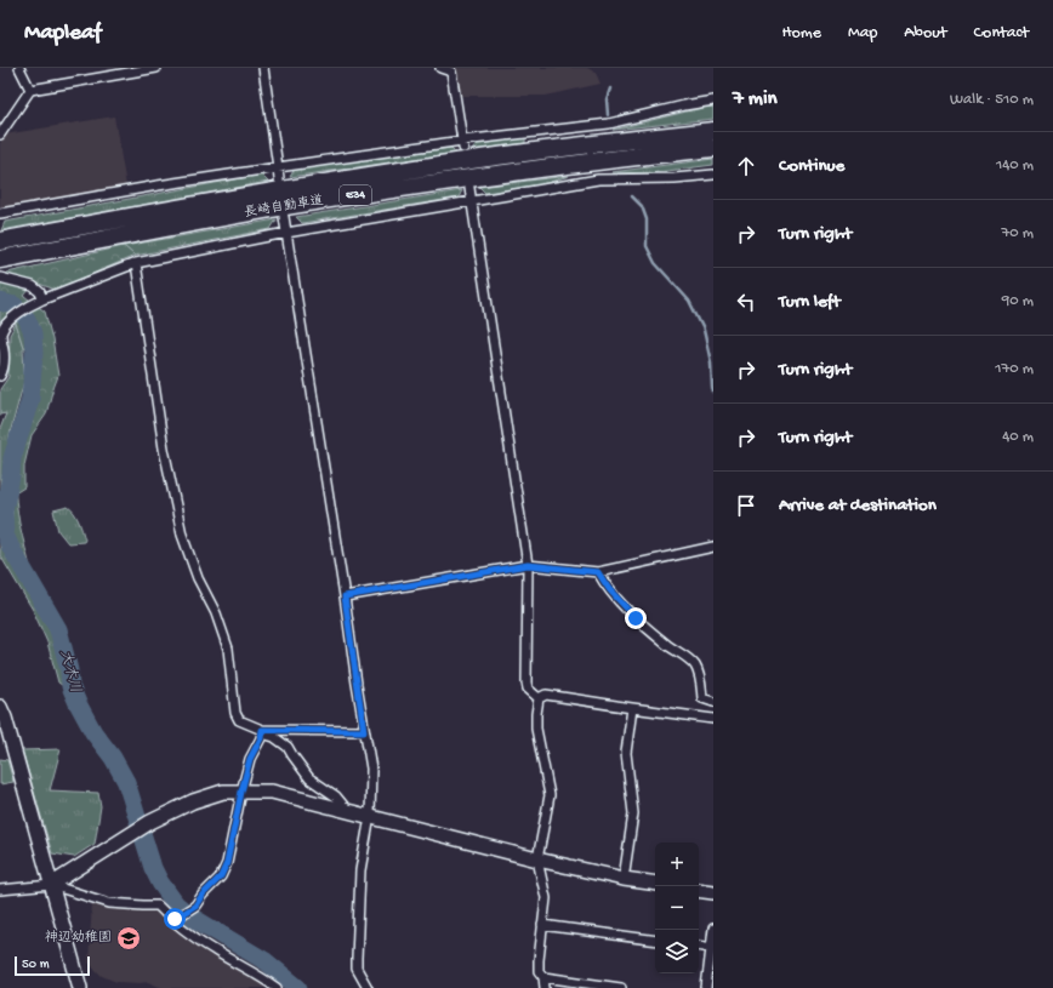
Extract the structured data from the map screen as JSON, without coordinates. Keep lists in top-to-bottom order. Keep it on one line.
{"streets":{"highway":["E34","長崎自動車道"]},"water":["大木川"],"places":{"school or university":["神辺幼稚園"]},"scale_bar":"50 m","page":{"header":"Mapleaf","nav":["Home","Map","About","Contact"],"heading":["7 min","Walk · 510 m"],"list":[["Continue","140 m"],["Turn right","70 m"],["Turn left","90 m"],["Turn right","170 m"],["Turn right","40 m"],"Arrive at destination"],"map_buttons":["+","−"],"scale":"50 m"}}
